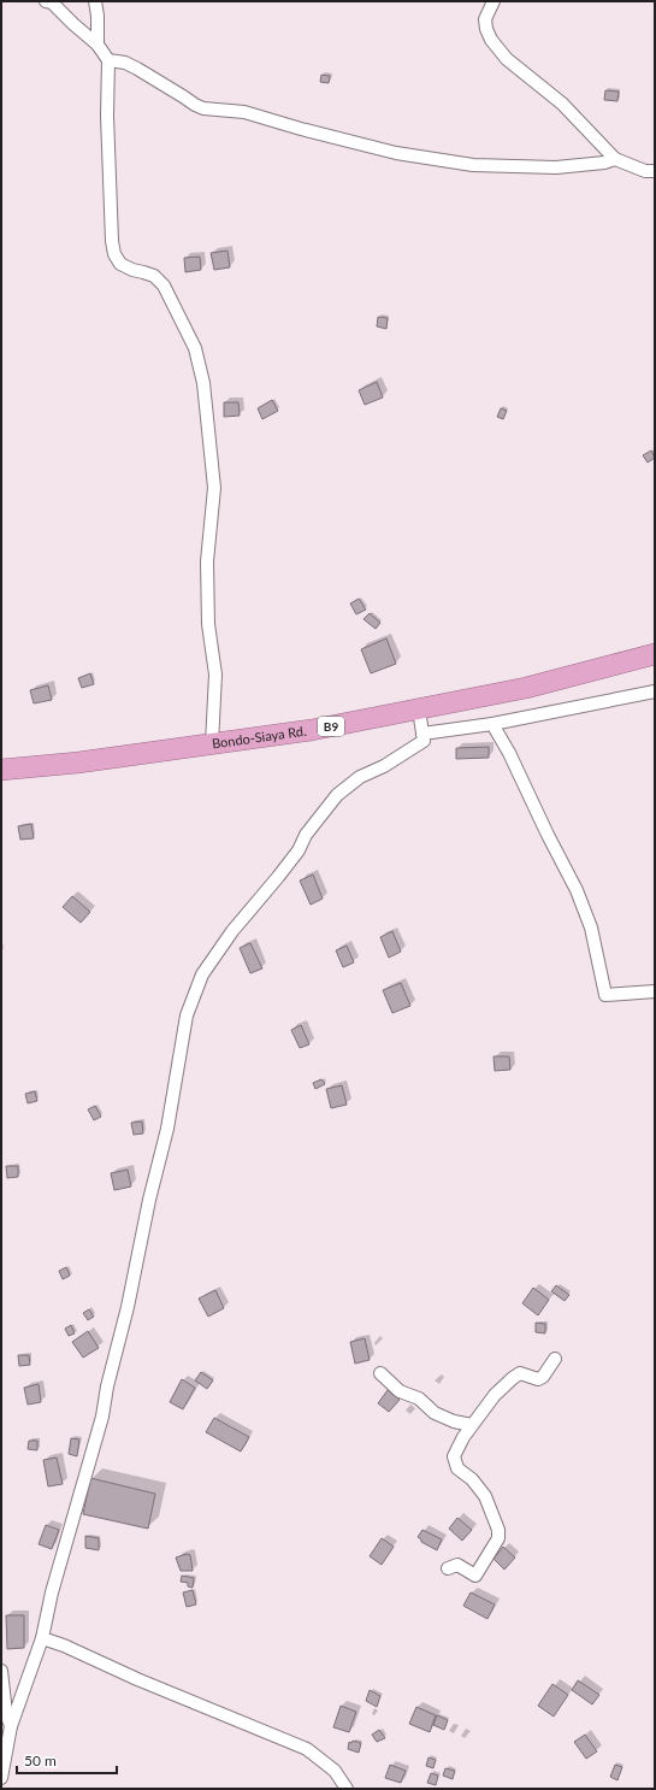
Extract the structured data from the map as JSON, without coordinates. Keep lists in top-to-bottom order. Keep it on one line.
{"streets":{"highway":["B9","Bondo-Siaya Rd."]},"scale_bar":"50 m"}
